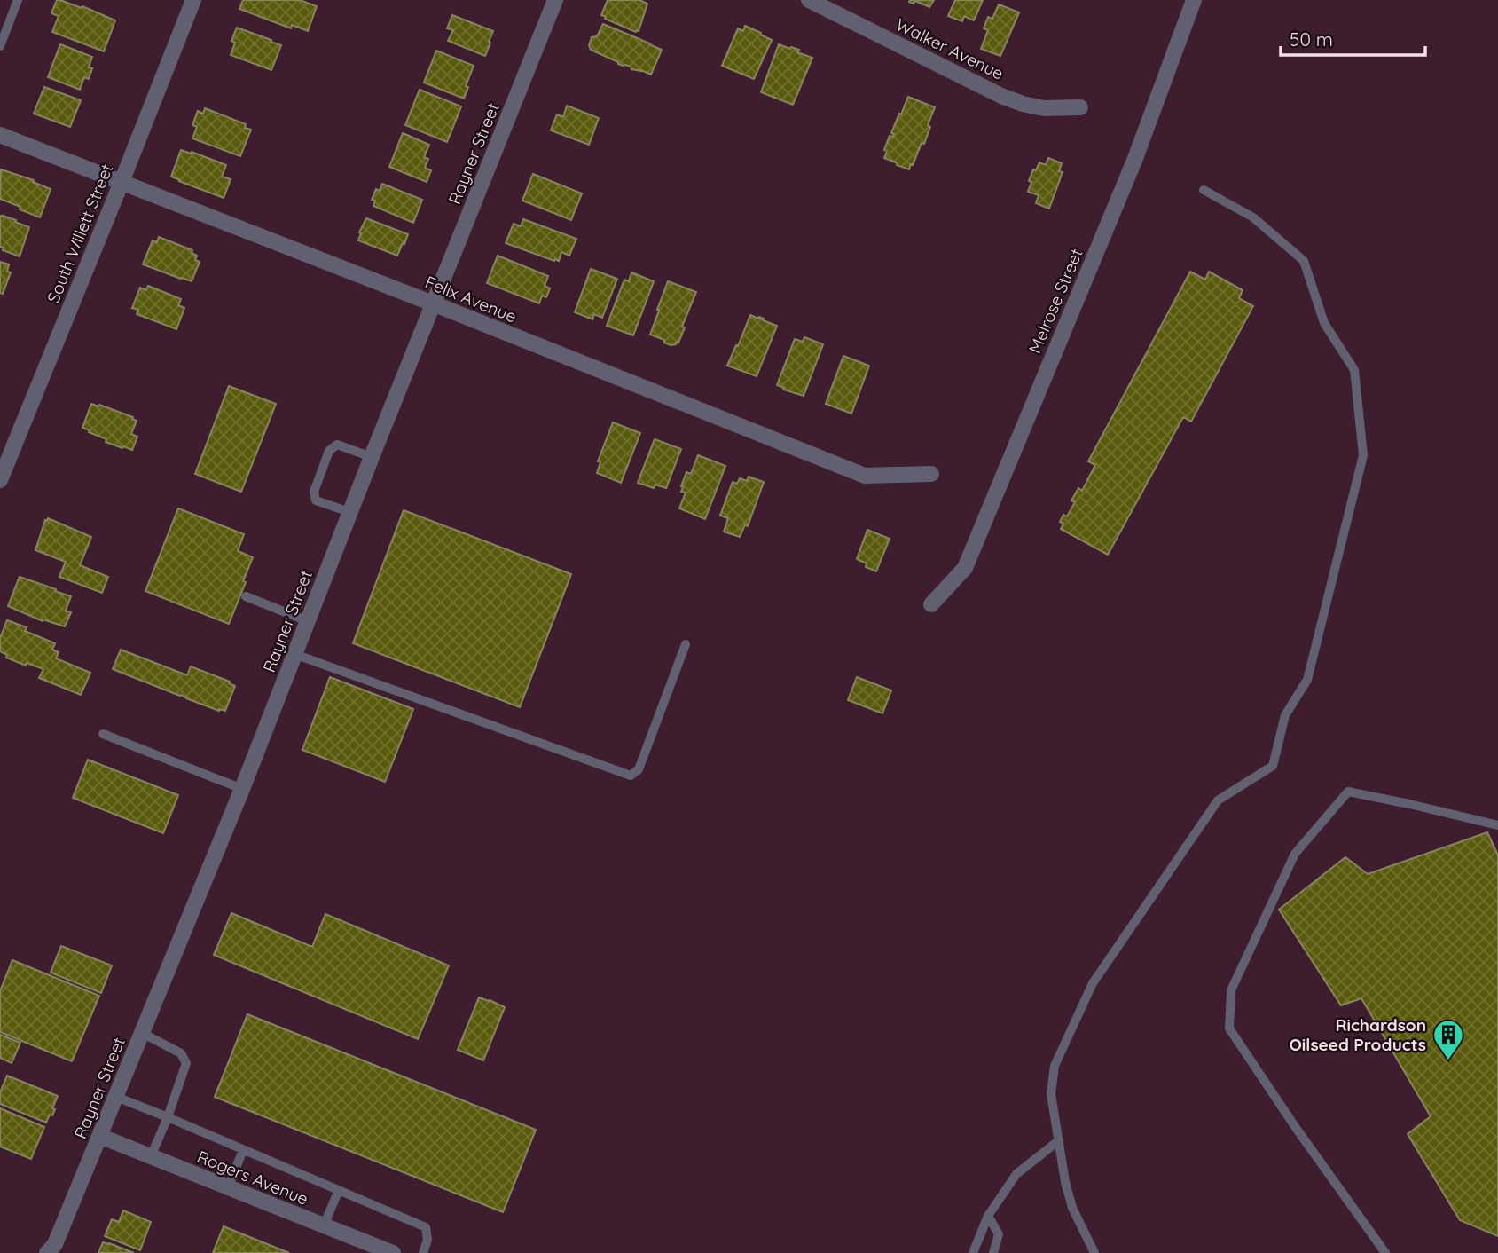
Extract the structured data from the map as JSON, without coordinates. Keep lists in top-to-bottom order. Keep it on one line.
{"streets":{"street":["Walker Avenue","Rayner Street","South Willett Street","Felix Avenue","Melrose Street","Rogers Avenue"]},"crossings":[["Rayner Street","Felix Avenue"],["Rayner Street","Rogers Avenue"],["South Willett Street","Felix Avenue"]],"places":{"building":["Richardson Oilseed Products"]},"scale_bar":"50 m"}
